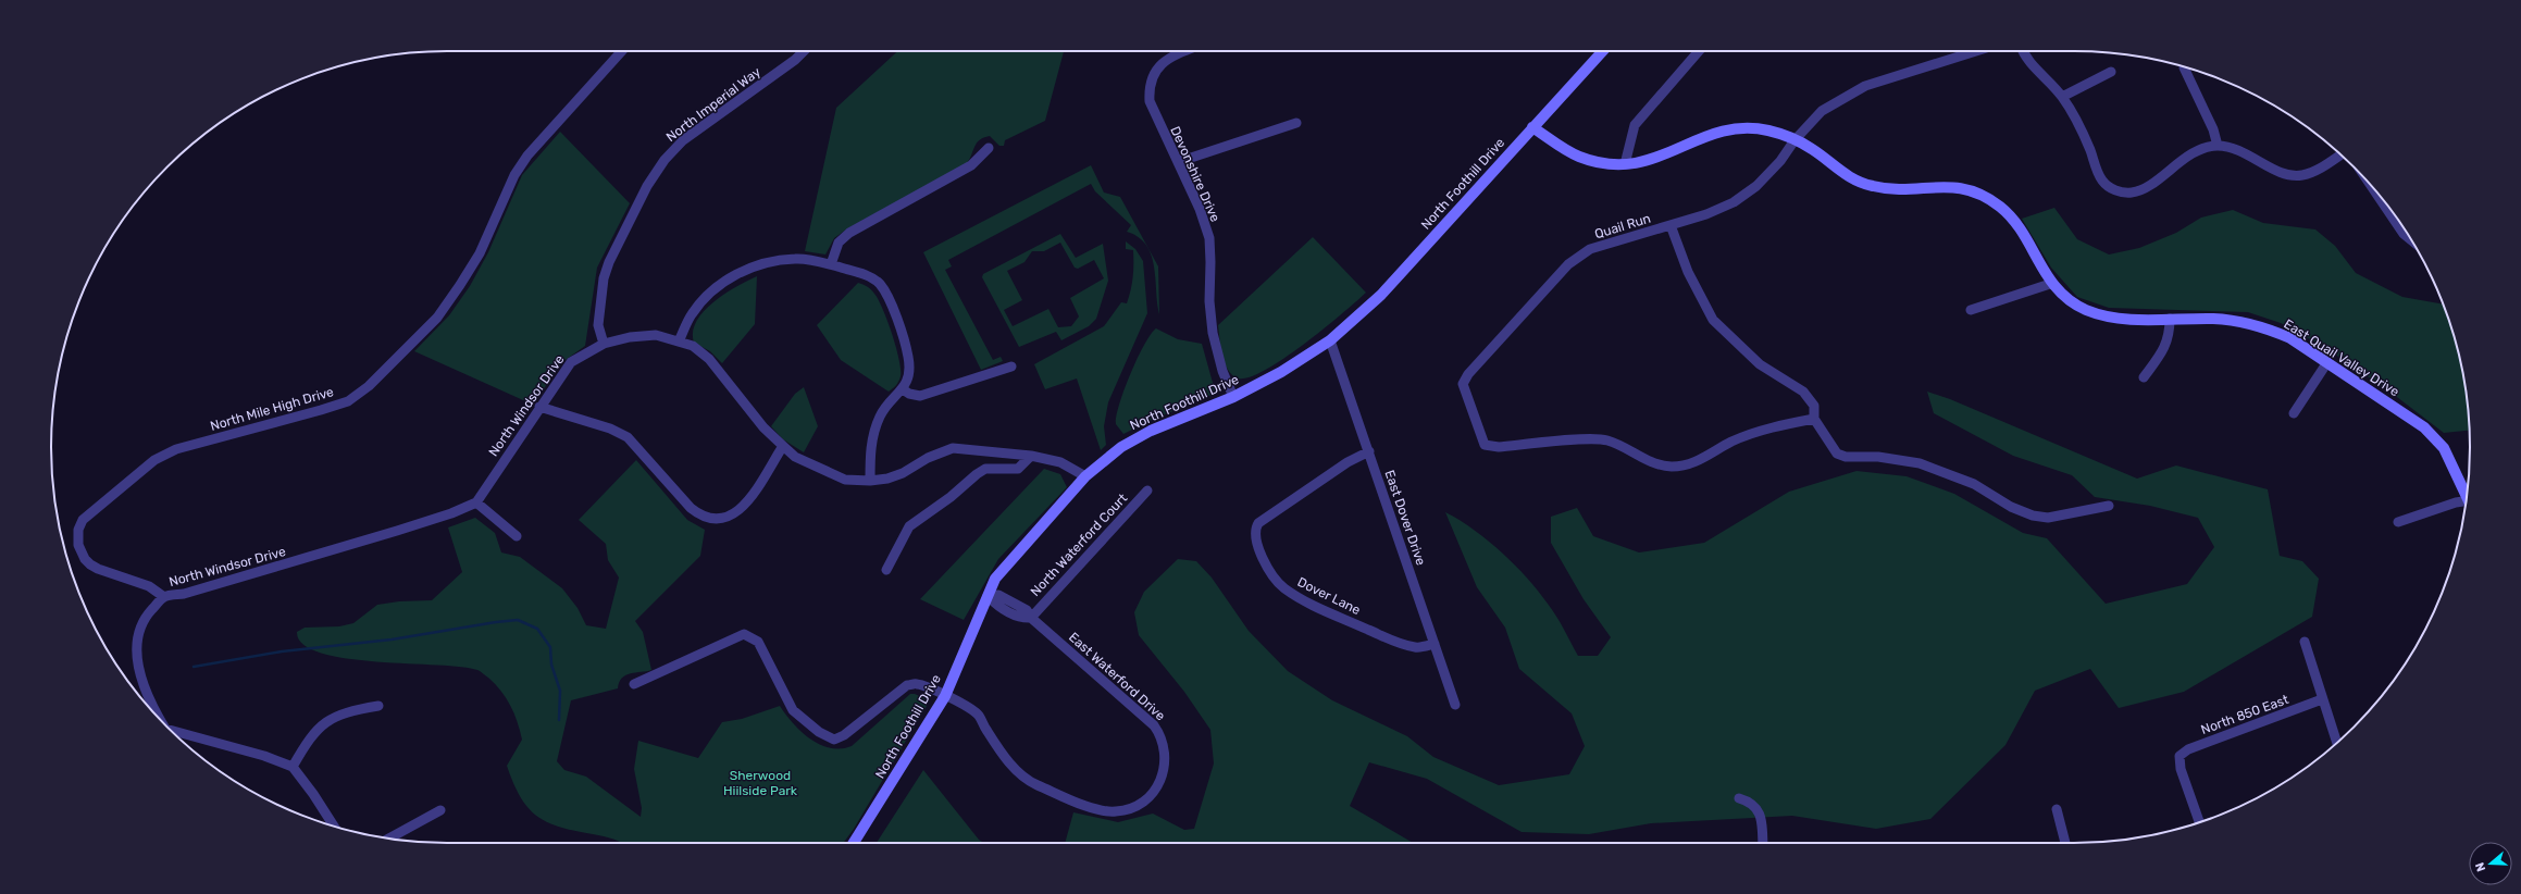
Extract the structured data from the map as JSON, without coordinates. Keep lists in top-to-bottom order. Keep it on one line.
{"streets":{"street":["North Imperial Way","Devonshire Drive","North Foothill Drive","Quail Run","East Quail Valley Drive","North Windsor Drive","North Mile High Drive","East Dover Drive","North Waterford Court","Dover Lane","East Waterford Drive","North 850 East"]},"crossings":[["North Imperial Way","North Windsor Drive"],["Devonshire Drive","North Foothill Drive"],["North Foothill Drive","East Quail Valley Drive"],["North Foothill Drive","North Windsor Drive"],["North Foothill Drive","East Dover Drive"],["North Foothill Drive","East Waterford Drive"],["Quail Run","East Quail Valley Drive"],["North Windsor Drive","North Mile High Drive"],["East Dover Drive","Dover Lane"],["North Waterford Court","East Waterford Drive"]],"parks":["Sherwood Hiilside Park"],"north":"left"}
